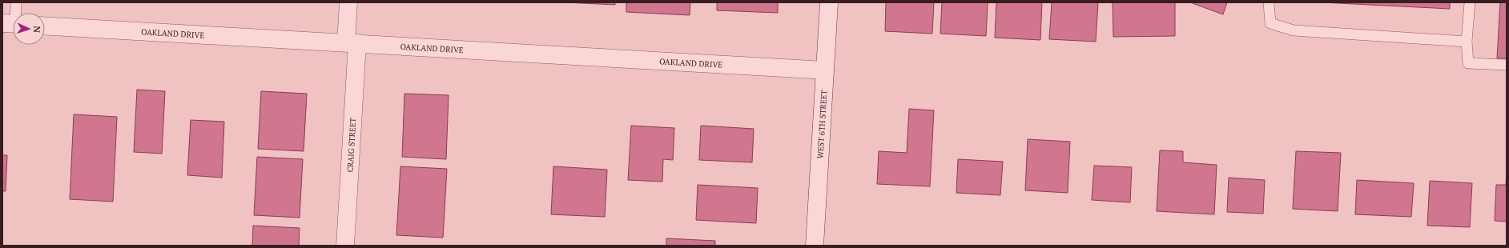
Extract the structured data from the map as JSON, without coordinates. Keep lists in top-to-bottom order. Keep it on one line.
{"streets":{"street":["OAKLAND DRIVE","WEST 6TH STREET","CRAIG STREET"]},"crossings":[["OAKLAND DRIVE","WEST 6TH STREET"],["OAKLAND DRIVE","CRAIG STREET"]],"north":"right"}
